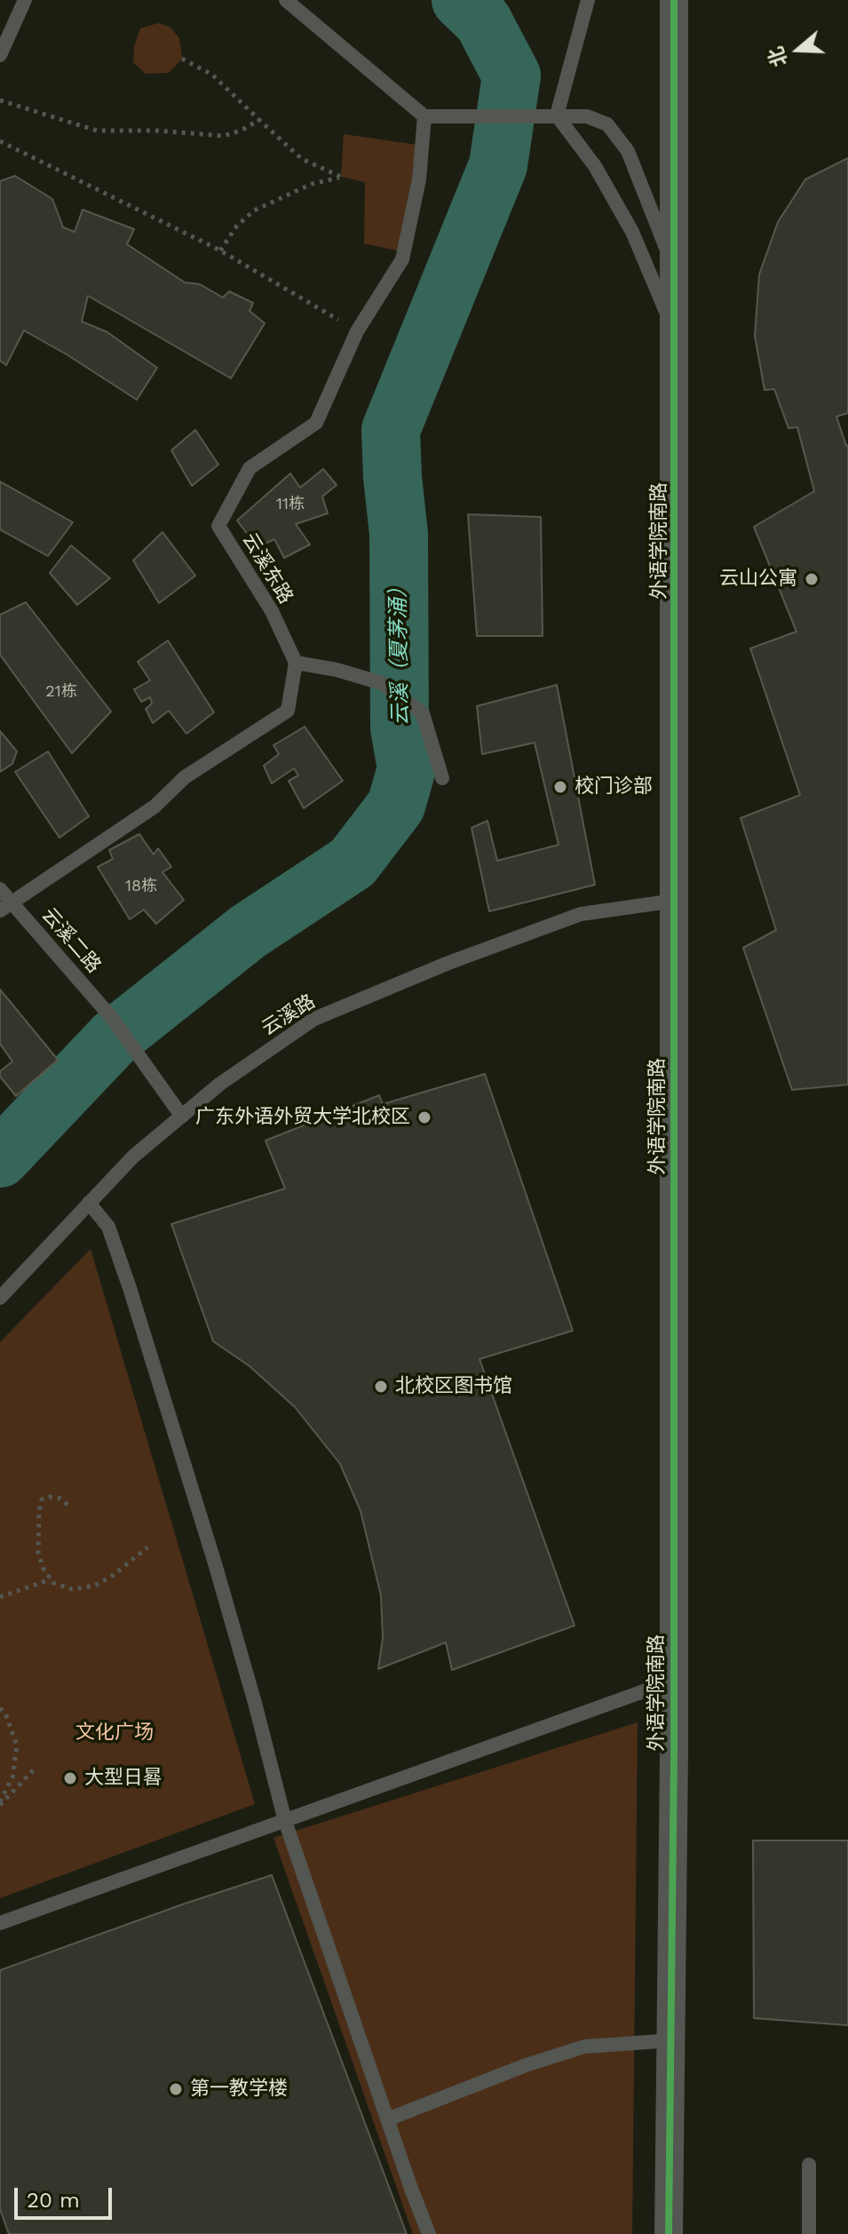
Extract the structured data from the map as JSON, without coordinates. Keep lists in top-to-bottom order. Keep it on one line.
{"streets":{"street":["外语学院南路"],"lane":["云溪东路","云溪二路","云溪路"]},"crossings":[["外语学院南路","云溪路"],["云溪二路","云溪路"]],"water":["云溪（夏茅涌）"],"parks":["文化广场"],"places":["云山公寓","校门诊部","广东外语外贸大学北校区","北校区图书馆","大型日晷","第一教学楼"],"house_numbers":["11栋","21栋","18栋"],"scale_bar":"20 m","north":"left"}
